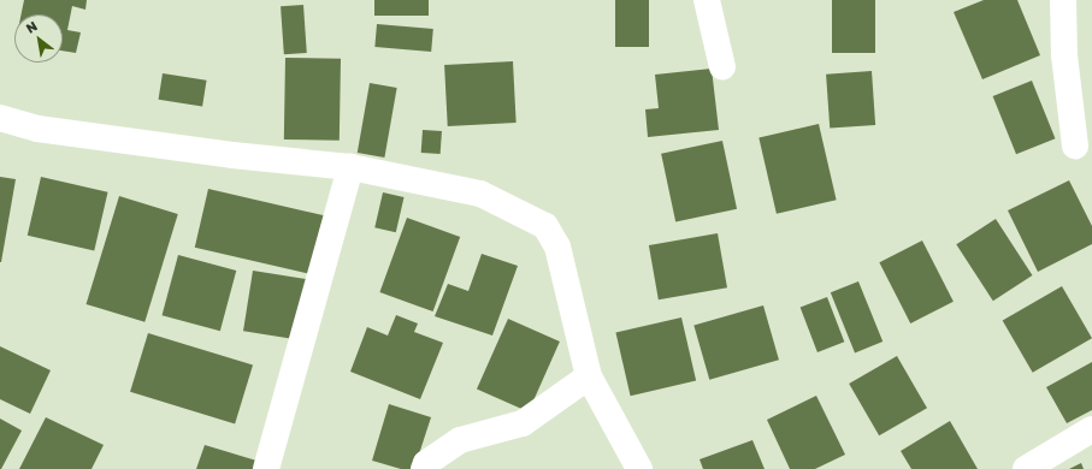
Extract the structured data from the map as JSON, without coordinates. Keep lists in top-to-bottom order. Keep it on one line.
{"north":"top left"}
